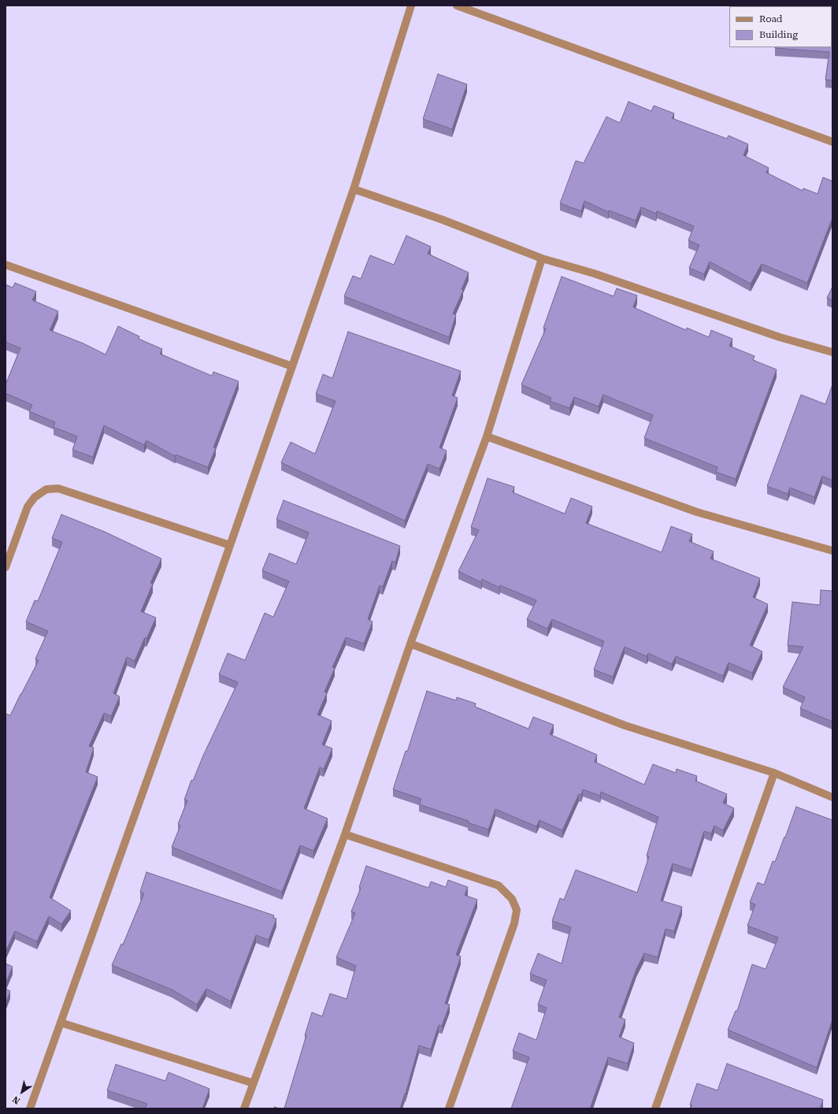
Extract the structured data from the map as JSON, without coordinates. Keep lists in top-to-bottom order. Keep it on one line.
{"legend":["Road","Building"],"north":"bottom left"}
